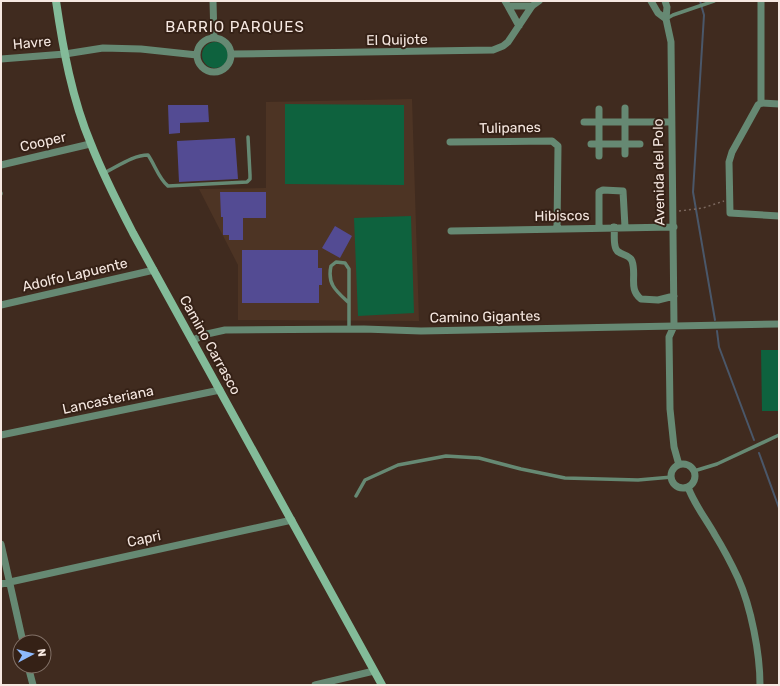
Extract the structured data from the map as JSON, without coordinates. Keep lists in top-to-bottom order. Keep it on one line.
{"streets":{"main road":["Camino Carrasco"],"street":["El Quijote","Havre","Tulipanes","Cooper","Avenida del Polo","Hibiscos","Adolfo Lapuente","Camino Gigantes","Lancasteriana","Capri"]},"crossings":[["Havre","Camino Carrasco"],["Tulipanes","Hibiscos"],["Cooper","Camino Carrasco"],["Avenida del Polo","Hibiscos"],["Avenida del Polo","Camino Gigantes"],["Adolfo Lapuente","Camino Carrasco"],["Camino Gigantes","Camino Carrasco"],["Camino Carrasco","Lancasteriana"],["Camino Carrasco","Capri"]],"districts":["BARRIO PARQUES"],"north":"right"}
